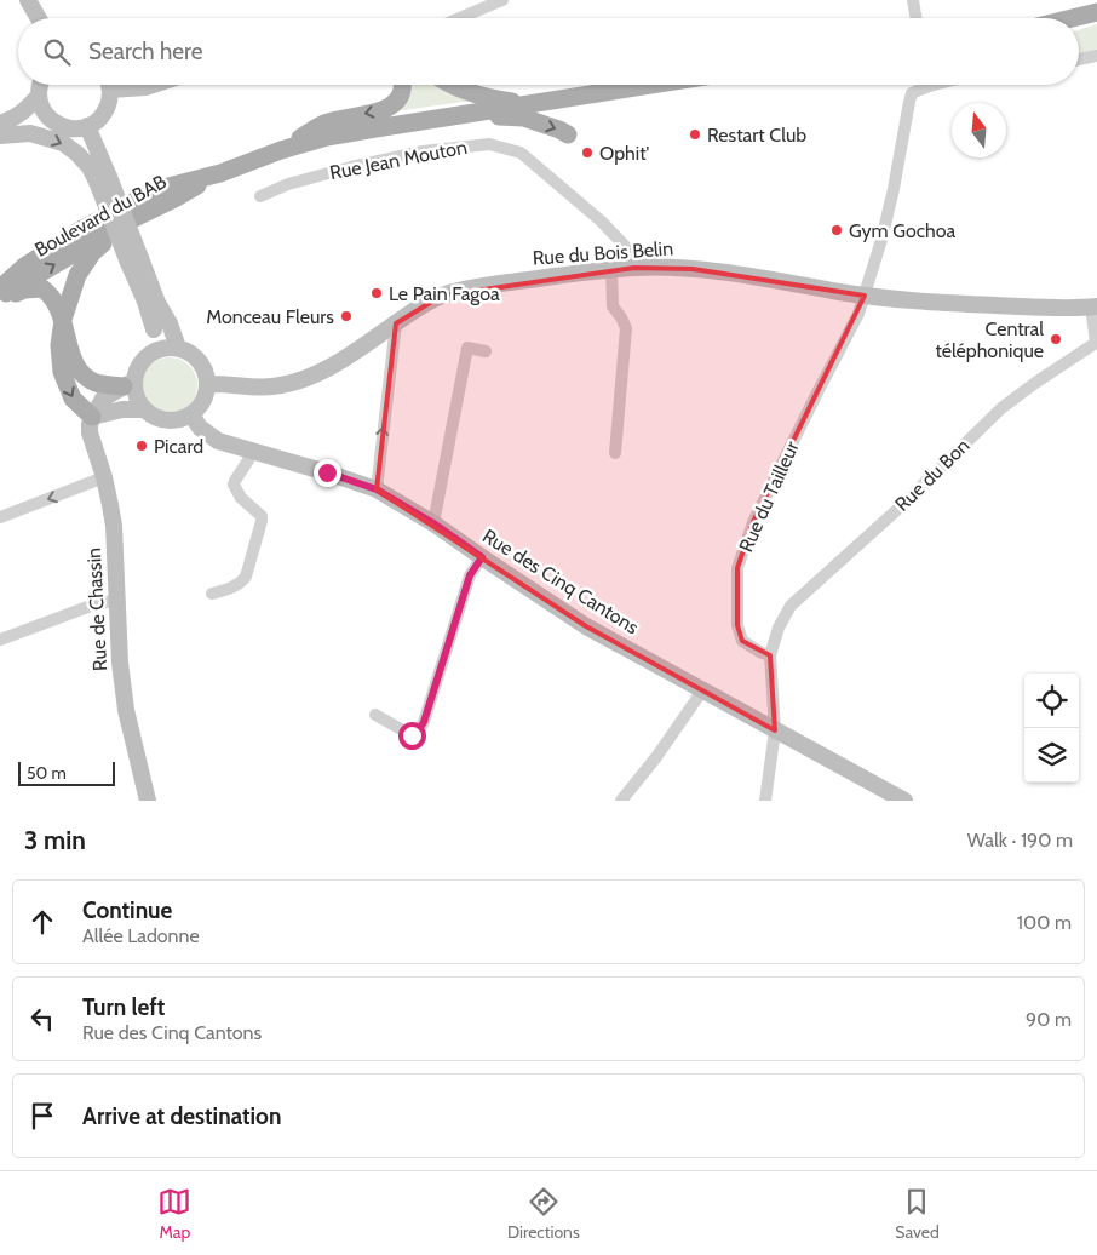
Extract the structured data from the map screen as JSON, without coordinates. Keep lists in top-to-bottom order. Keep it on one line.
{"streets":{"main road":["Boulevard du BAB"],"street":["Rue Jean Mouton","Rue du Bois Belin","Rue du Bon","Rue du Tailleur","Rue des Cinq Cantons","Rue de Chassin"]},"crossings":[["Rue Jean Mouton","Rue du Bois Belin"],["Rue du Bois Belin","Rue du Bon"],["Rue du Bois Belin","Rue du Tailleur"],["Rue du Bois Belin","Rue des Cinq Cantons"],["Rue du Bon","Rue du Tailleur"]],"places":["Restart Club","Ophit'","Gym Gochoa","Le Pain Fagoa","Monceau Fleurs","Central téléphonique","Picard"],"scale_bar":"50 m","north":"top","page":{"search":"Search here","scale":"50 m","heading":["3 min","Walk · 190 m"],"list":[["Continue","Allée Ladonne","100 m"],["Turn left","Rue des Cinq Cantons","90 m"],"Arrive at destination"],"nav":["Map","Directions","Saved"]}}
